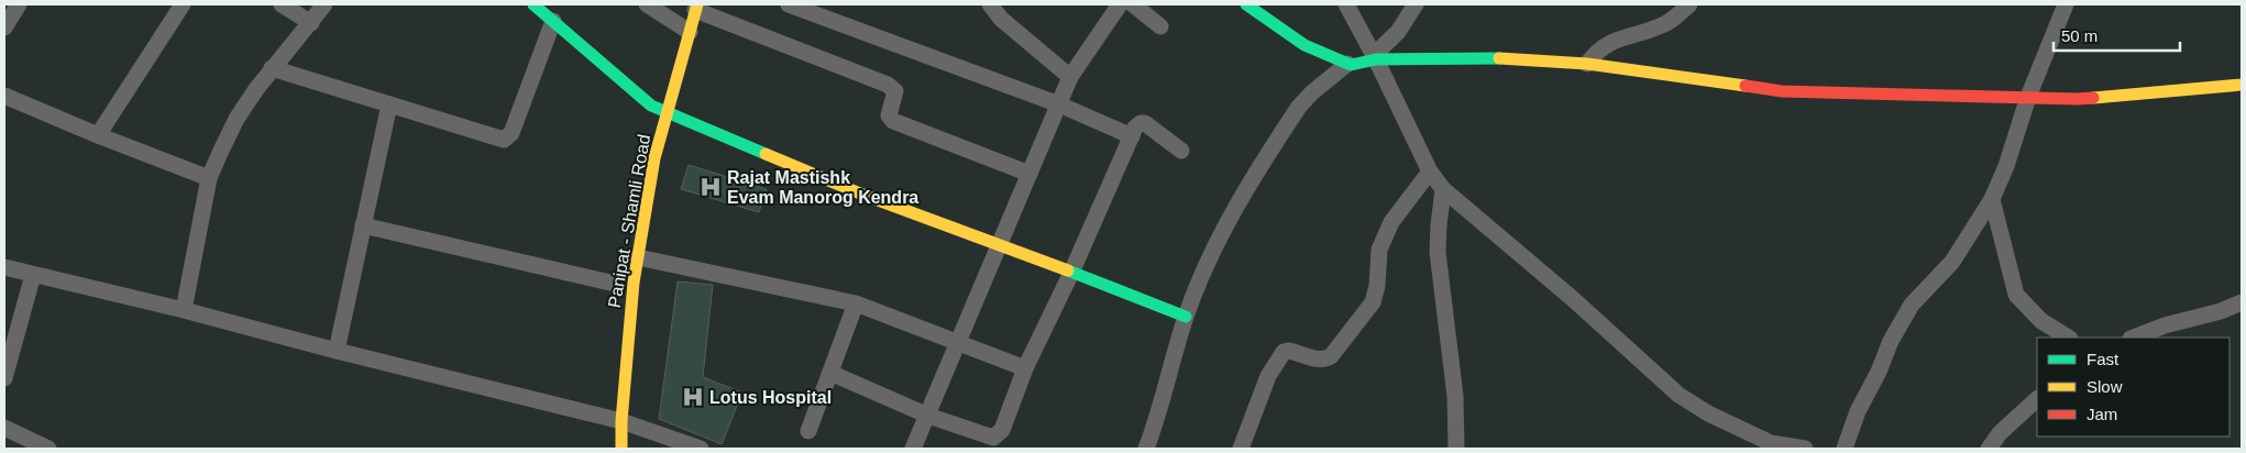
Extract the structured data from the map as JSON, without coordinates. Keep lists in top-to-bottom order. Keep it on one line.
{"streets":{"main road":["Panipat - Shamli Road"]},"places":{"hospital":["Rajat Mastishk Evam Manorog Kendra","Lotus Hospital"]},"legend":["Fast","Slow","Jam"],"scale_bar":"50 m"}
